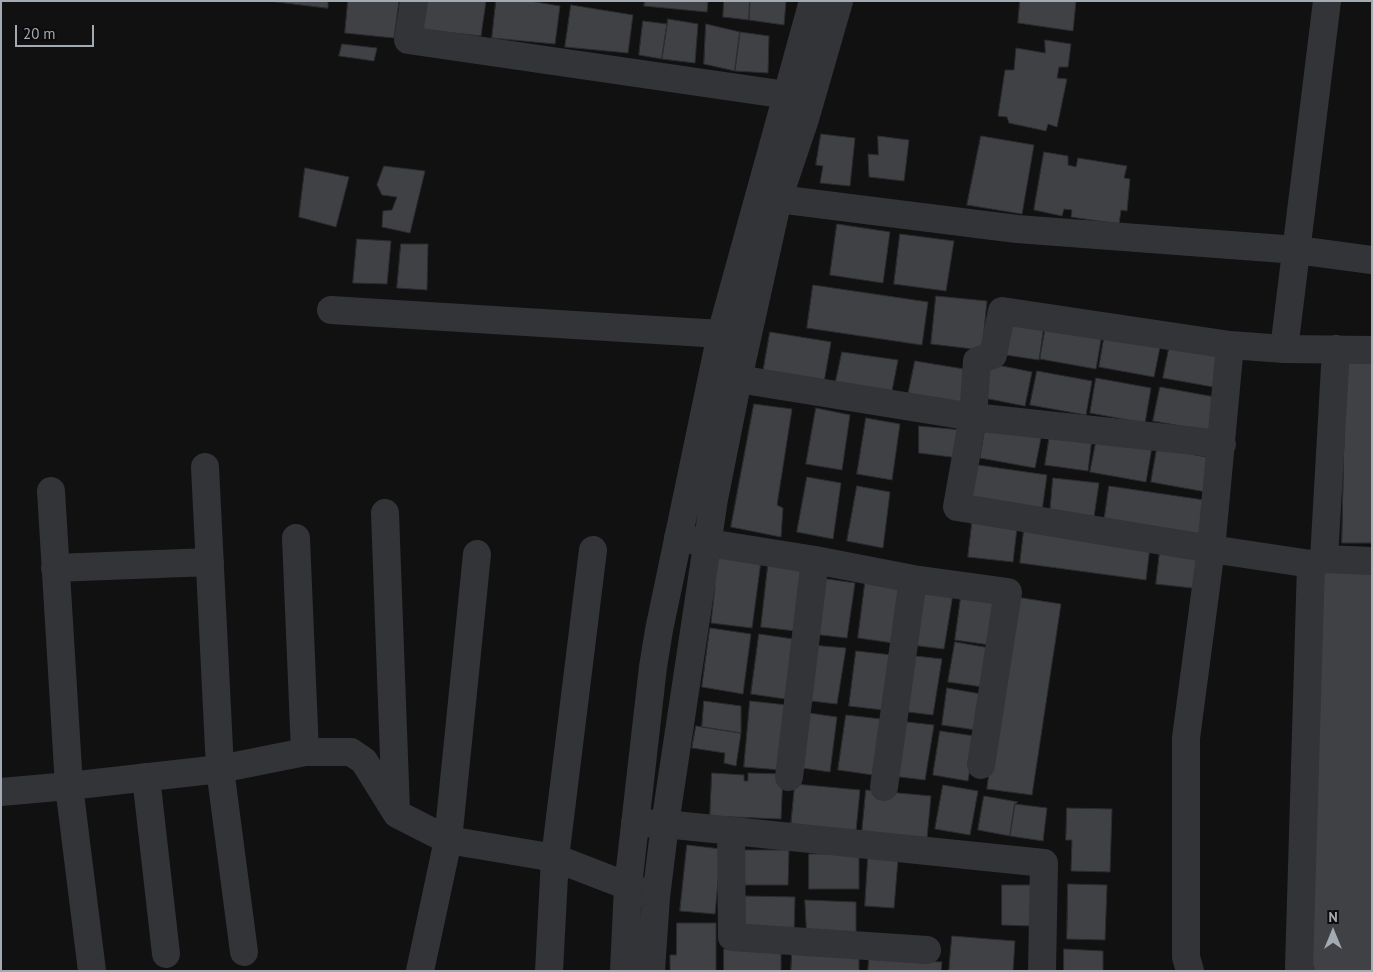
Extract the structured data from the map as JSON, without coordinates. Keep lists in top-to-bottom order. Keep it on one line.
{"scale_bar":"20 m","north":"top"}
